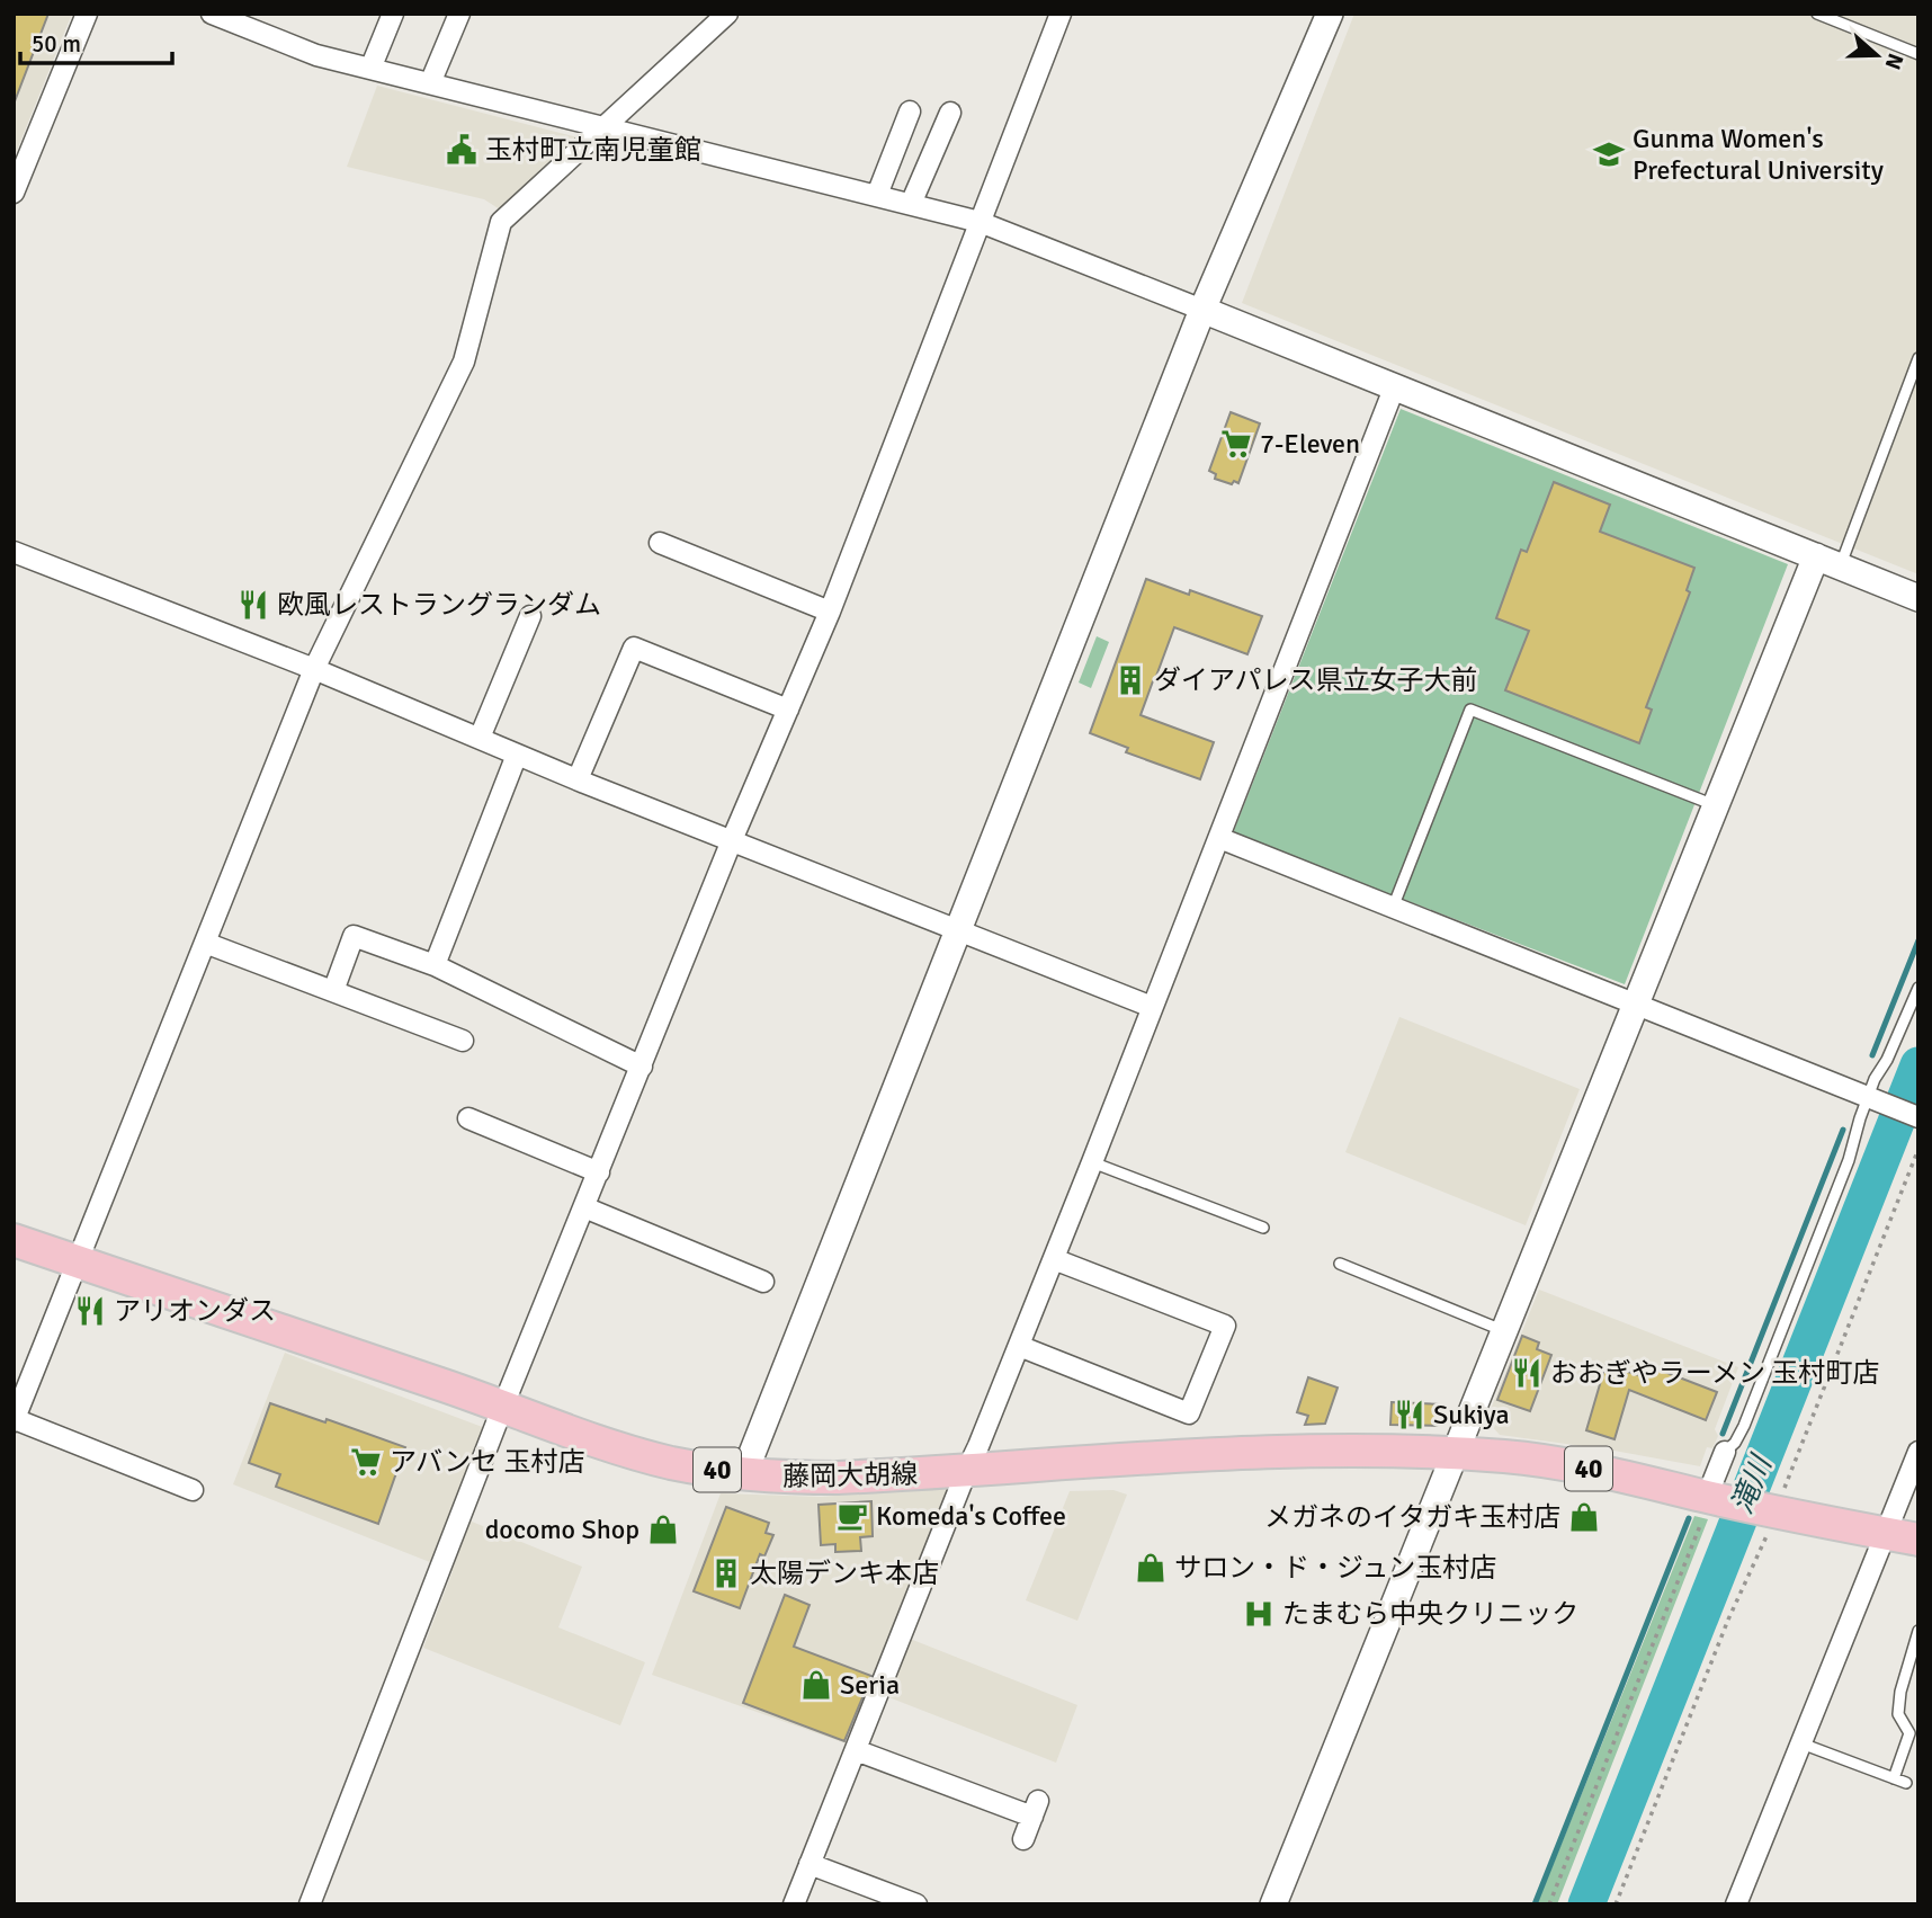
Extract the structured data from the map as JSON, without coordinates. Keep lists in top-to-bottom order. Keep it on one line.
{"streets":{"main road":["40","藤岡大胡線"]},"crossings":[["40","藤岡大胡線"]],"water":["滝川"],"places":{"public building":["玉村町立南児童館"],"school or university":["Gunma Women's Prefectural University"],"supermarket":["7-Eleven","アバンセ 玉村店"],"restaurant":["欧風レストラングランダム","アリオンダス","おおぎやラーメン 玉村町店","Sukiya"],"building":["ダイアパレス県立女子大前","太陽デンキ本店"],"cafe":["Komeda's Coffee"],"shop":["メガネのイタガキ玉村店","docomo Shop","サロン・ド・ジュン玉村店","Seria"],"hospital":["たまむら中央クリニック"]},"scale_bar":"50 m","north":"right"}
